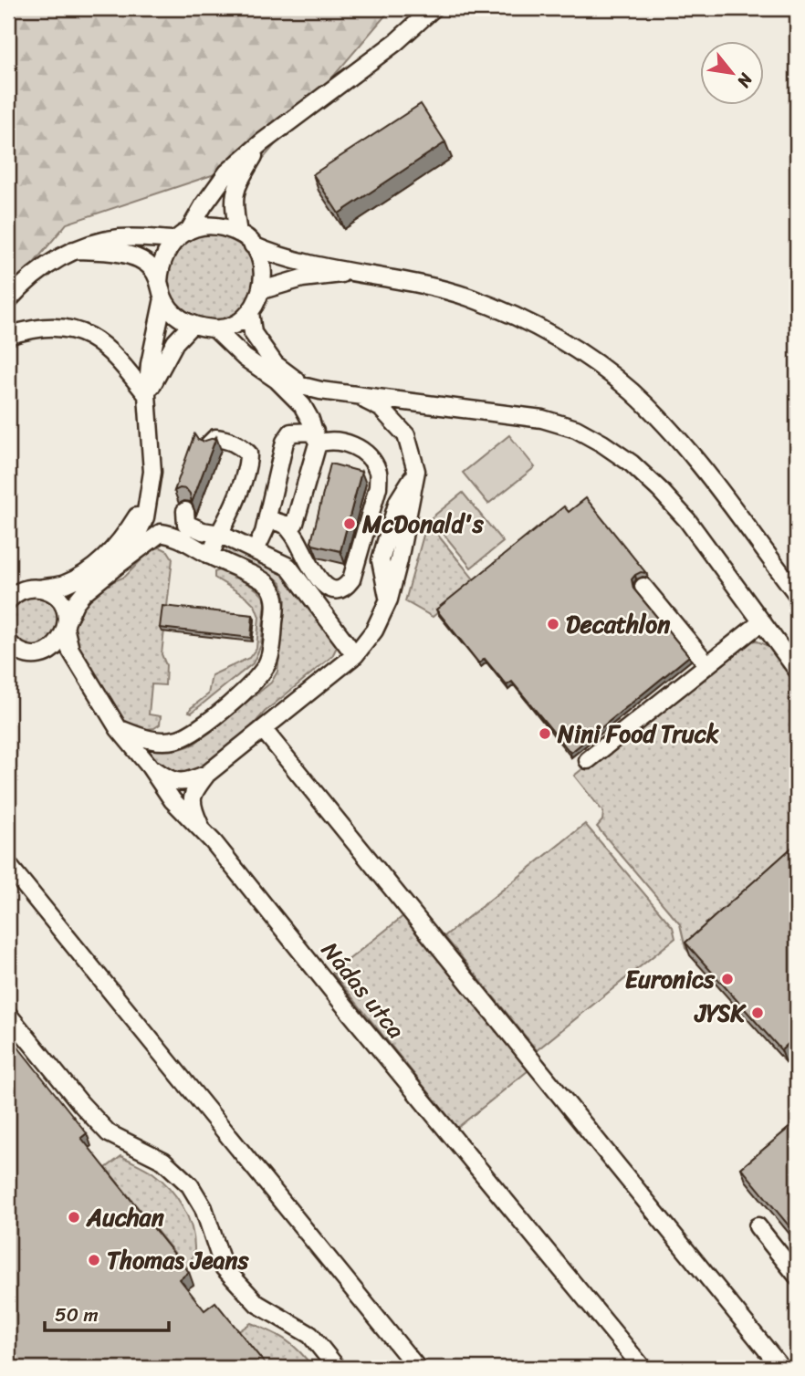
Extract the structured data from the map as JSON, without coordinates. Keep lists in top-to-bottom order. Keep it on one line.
{"streets":{"street":["Nádas utca"]},"places":["McDonald's","Decathlon","Nini Food Truck","Euronics","JYSK","Auchan","Thomas Jeans"],"scale_bar":"50 m","north":"bottom right"}
